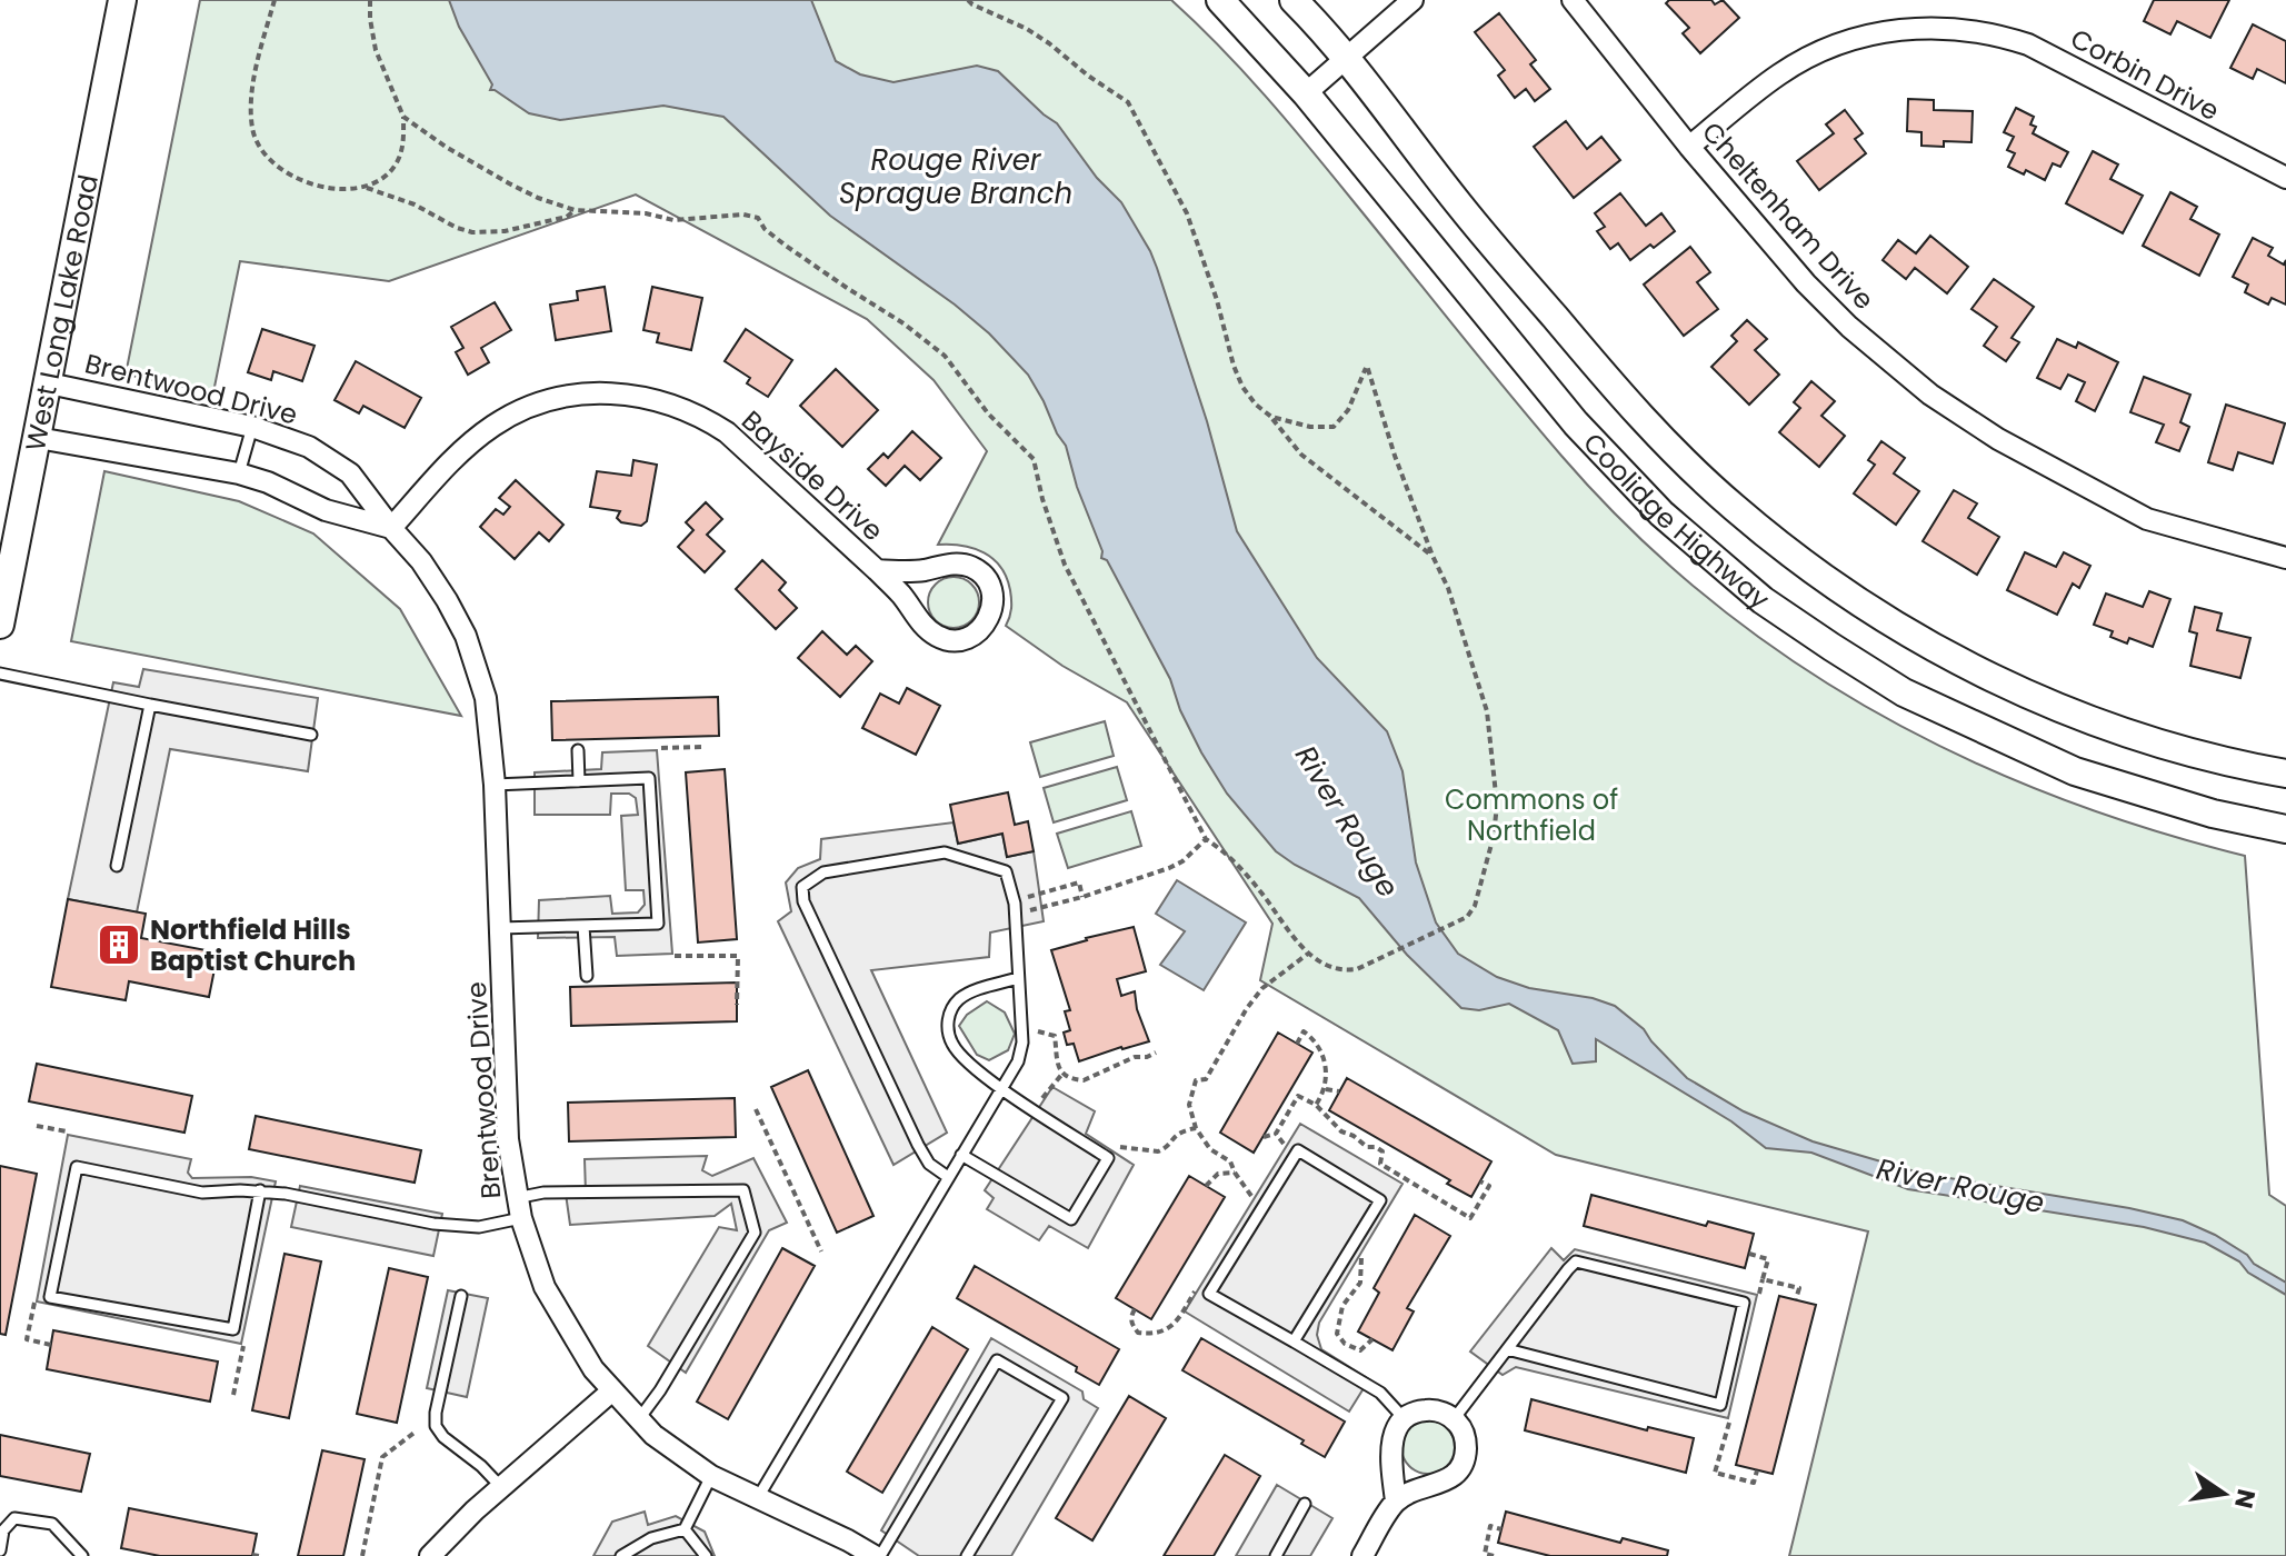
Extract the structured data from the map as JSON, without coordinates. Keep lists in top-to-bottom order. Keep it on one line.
{"streets":{"main road":["West Long Lake Road","Coolidge Highway"],"street":["Corbin Drive","Cheltenham Drive","Brentwood Drive","Bayside Drive"]},"crossings":[["Corbin Drive","Cheltenham Drive"],["West Long Lake Road","Brentwood Drive"],["Brentwood Drive","Bayside Drive"]],"water":["Rouge River Sprague Branch","River Rouge"],"parks":["Commons of Northfield"],"places":{"building":["Northfield Hills Baptist Church"]},"north":"right"}
